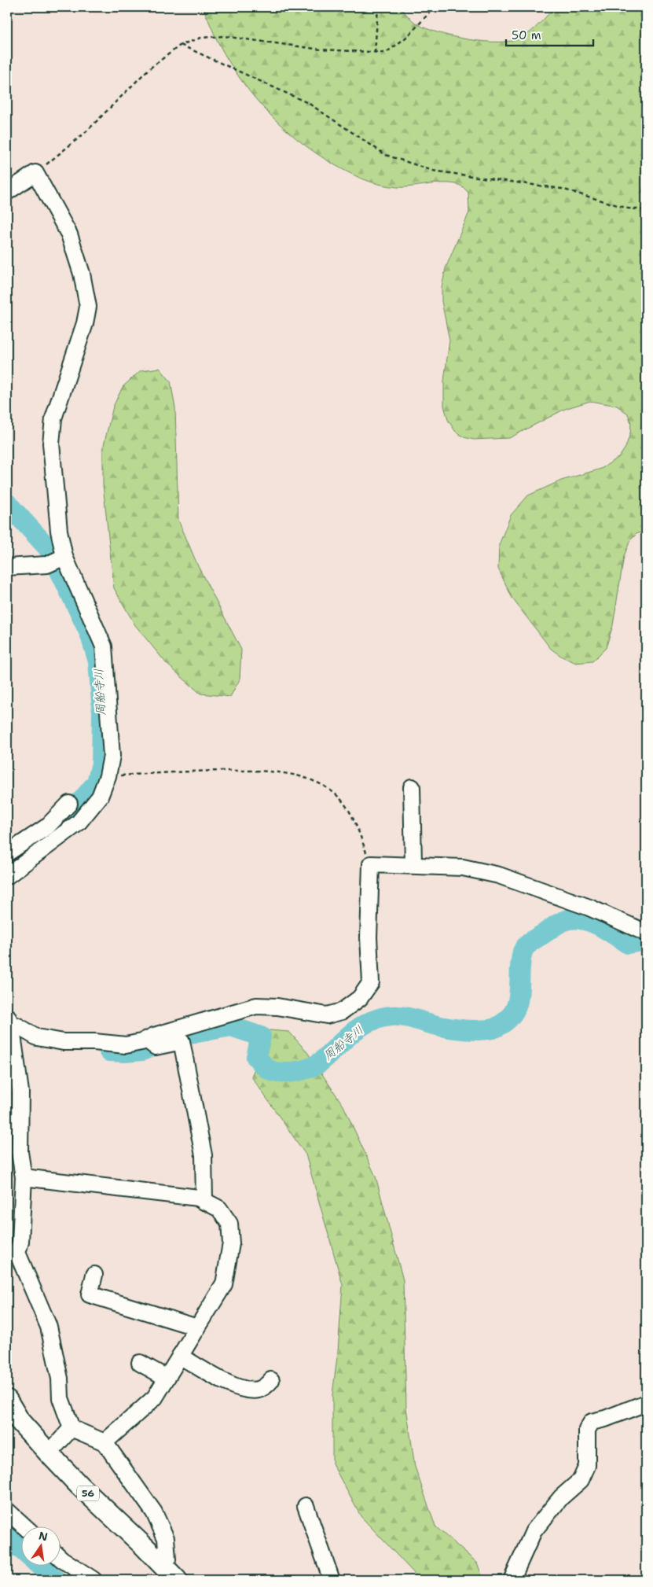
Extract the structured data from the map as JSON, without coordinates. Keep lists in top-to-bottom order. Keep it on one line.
{"streets":{"main road":["56"]},"water":["周船寺川"],"scale_bar":"50 m","north":"top"}
